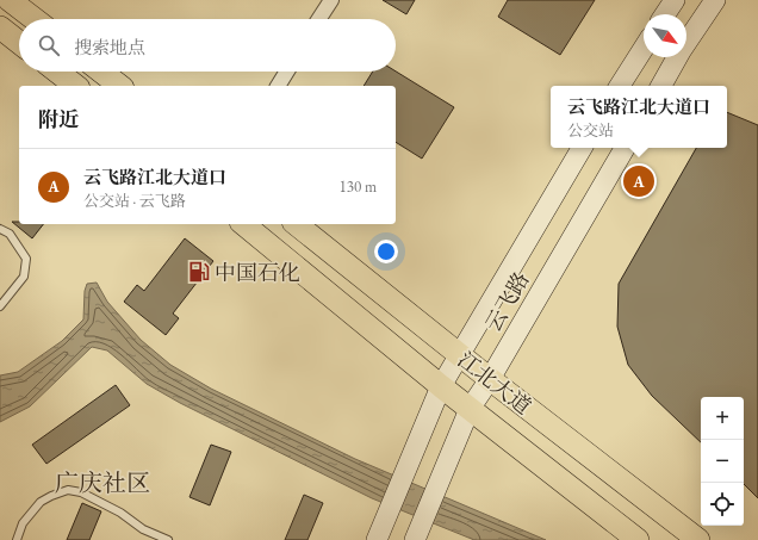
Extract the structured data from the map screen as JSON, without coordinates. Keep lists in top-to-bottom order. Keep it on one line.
{"streets":{"main road":["云飞路","江北大道"]},"crossings":[["云飞路","江北大道"]],"districts":["广庆社区"],"places":{"fuel station":["中国石化"]},"north":"bottom right","page":{"search":"搜索地点","popup":["云飞路江北大道口","公交站"],"heading":"附近","list":[{"mark":"A","name":"云飞路江北大道口","note":"公交站 · 云飞路","value":"130 m"}],"pins":"A","map_buttons":["+","−"]}}
